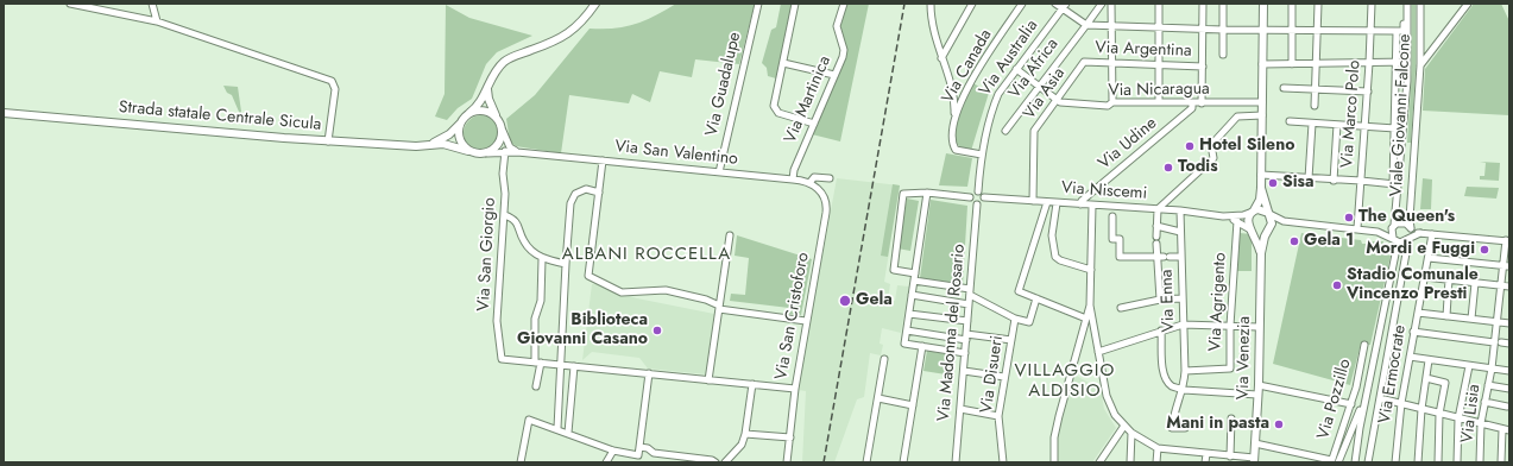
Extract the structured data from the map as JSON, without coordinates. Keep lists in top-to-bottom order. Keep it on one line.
{"streets":{"main road":["Strada statale Centrale Sicula","Via Venezia"],"street":["Via Argentina","Via Australia","Via Canada","Via Africa","Via Guadalupe","Via Nicaragua","Via Asia","Via Martinica","Via Marco Polo","Viale Giovanni Falcone","Via Udine","Via San Valentino","Via Niscemi","Via San Giorgio","Via Enna","Via Agrigento","Via San Cristoforo","Via Madonna del Rosario","Via Disueri","Via Ermocrate","Via Pozzillo","Via Lisia"]},"crossings":[["Via Argentina","Via Asia"],["Via Australia","Via Canada"],["Via Australia","Via Niscemi"],["Via Australia","Via Madonna del Rosario"],["Via Guadalupe","Via San Valentino"],["Via Nicaragua","Via Asia"],["Via Nicaragua","Via Udine"],["Via Asia","Via Niscemi"],["Via Martinica","Via San Valentino"],["Strada statale Centrale Sicula","Via San Valentino"],["Via Udine","Via Niscemi"],["Via San Valentino","Via San Giorgio"],["Via San Valentino","Via San Cristoforo"],["Via Niscemi","Via Enna"],["Via Niscemi","Via Madonna del Rosario"],["Via Enna","Via Agrigento"]],"districts":["ALBANI ROCCELLA","VILLAGGIO ALDISIO"],"places":["Hotel Sileno","Todis","Sisa","The Queen's","Gela 1","Mordi e Fuggi","Stadio Comunale Vincenzo Presti","Gela","Biblioteca Giovanni Casano","Mani in pasta"]}
